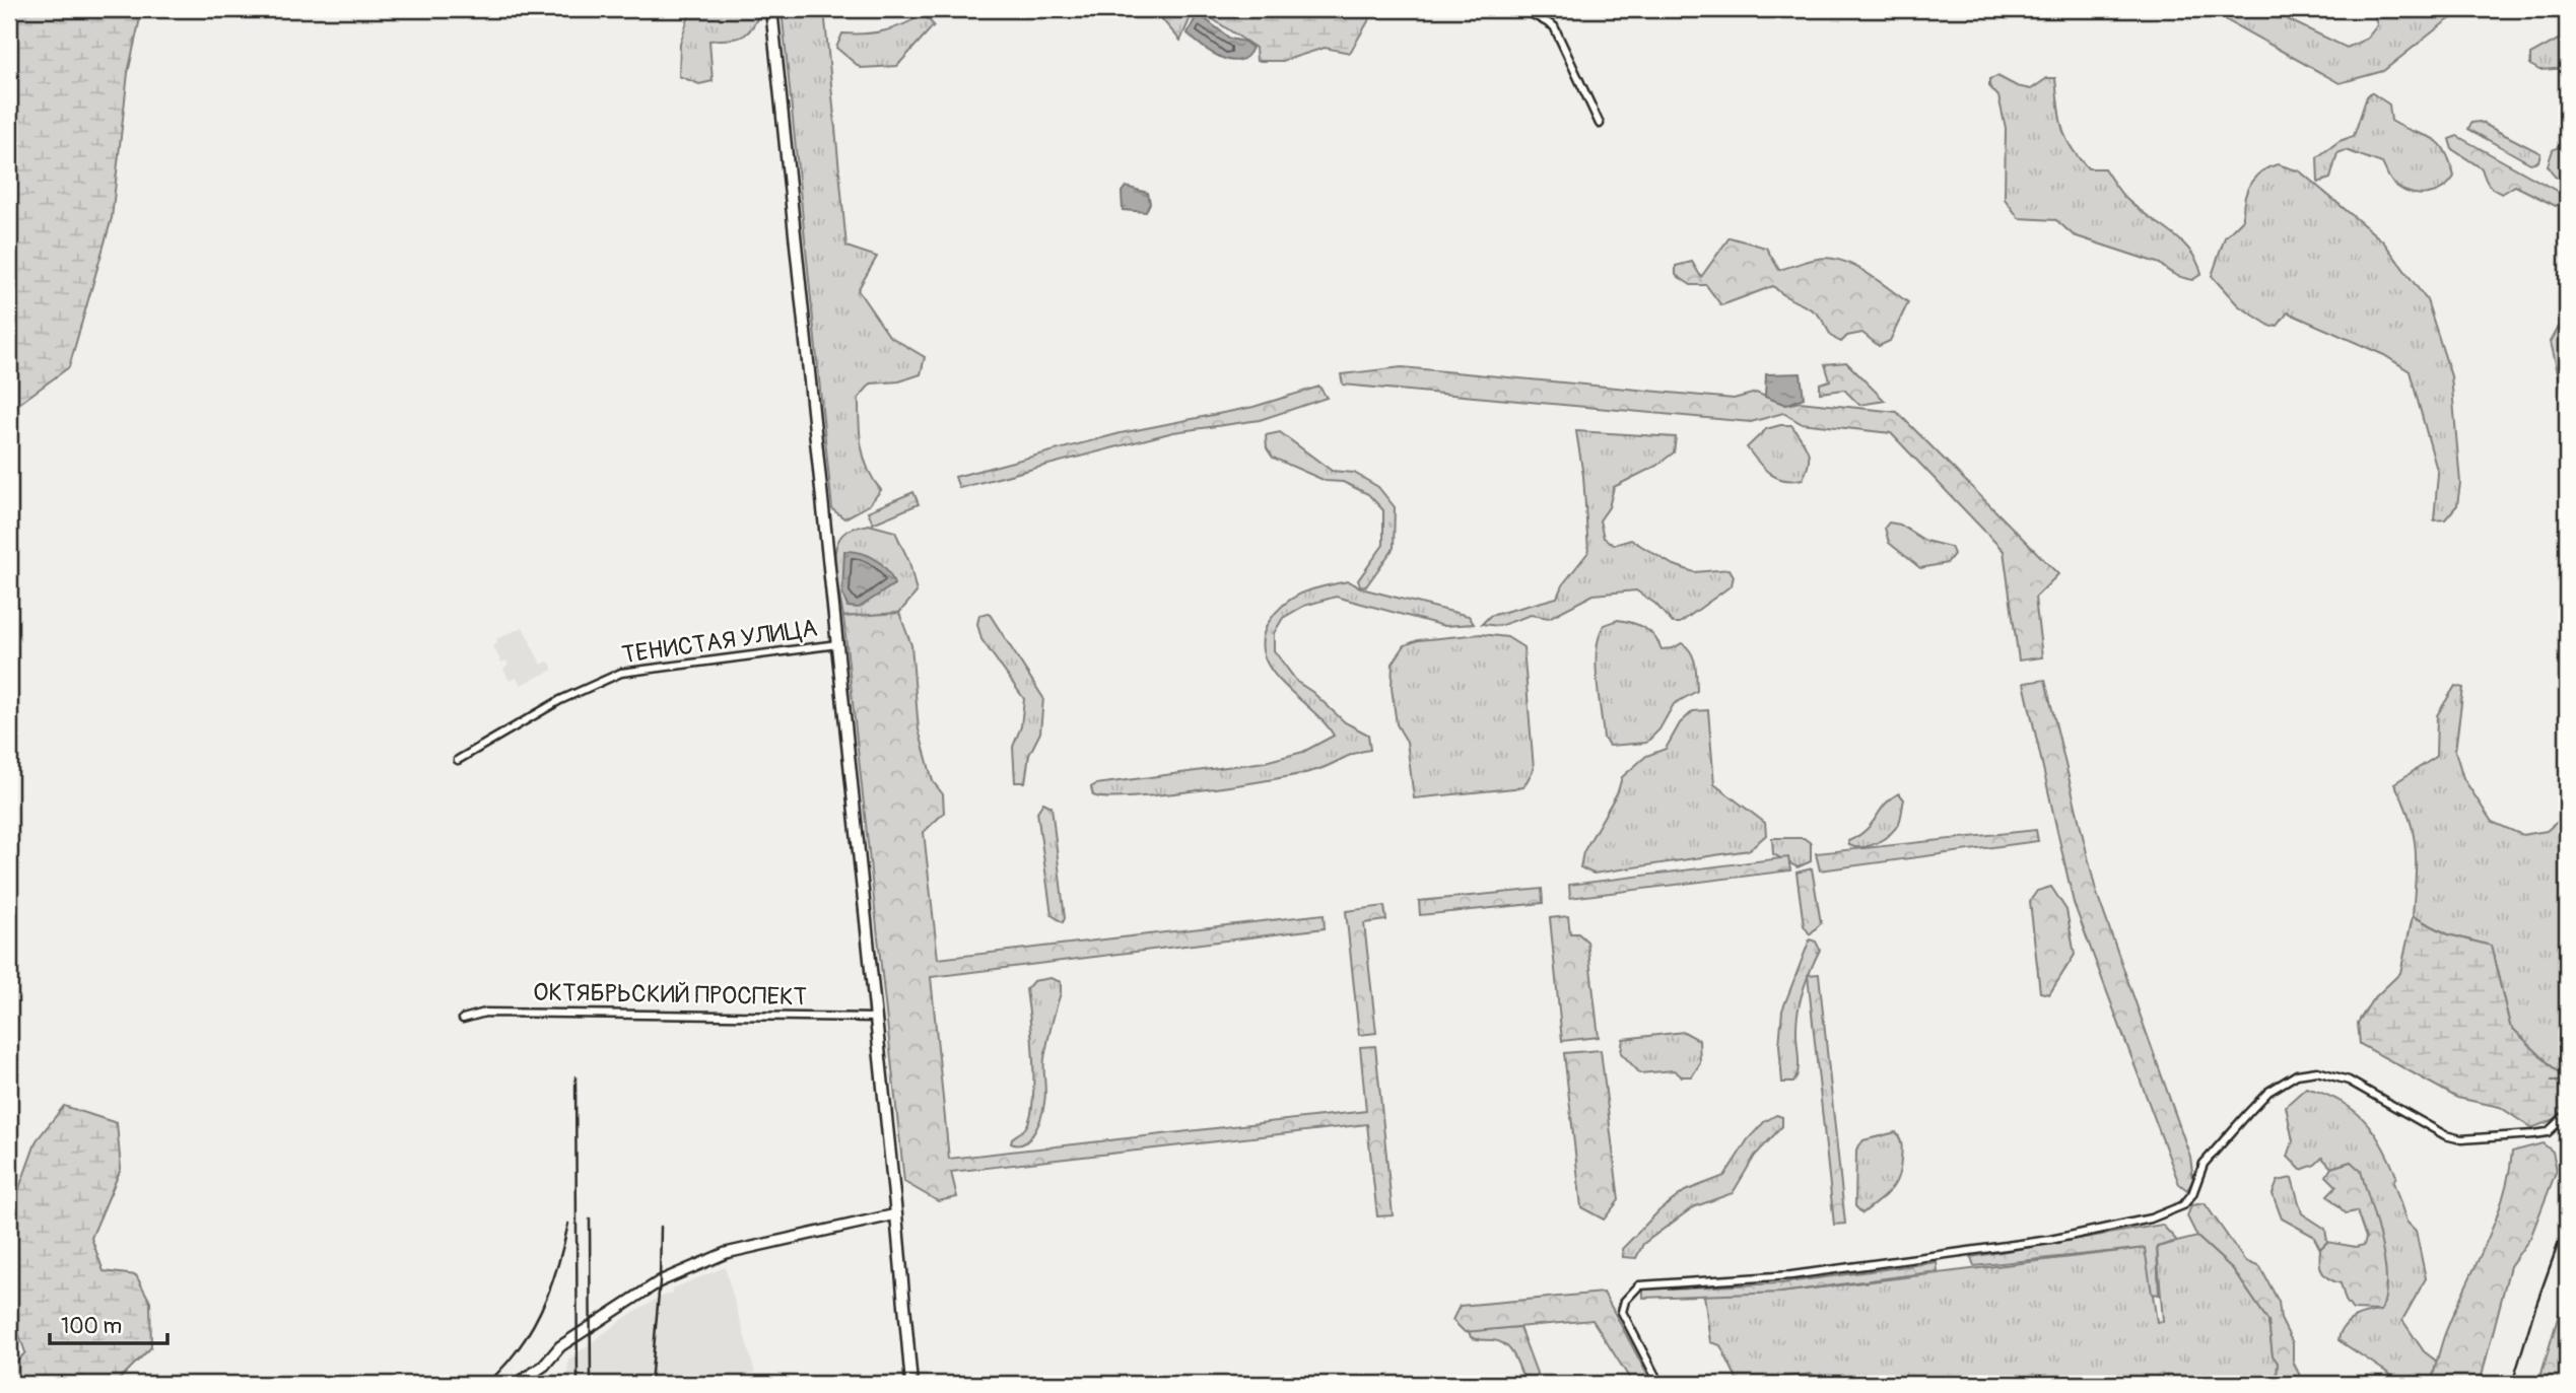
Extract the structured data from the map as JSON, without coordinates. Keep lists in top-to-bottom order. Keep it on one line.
{"streets":{"street":["ТЕНИСТАЯ УЛИЦА","ОКТЯБРЬСКИЙ ПРОСПЕКТ"]},"scale_bar":"100 m"}
